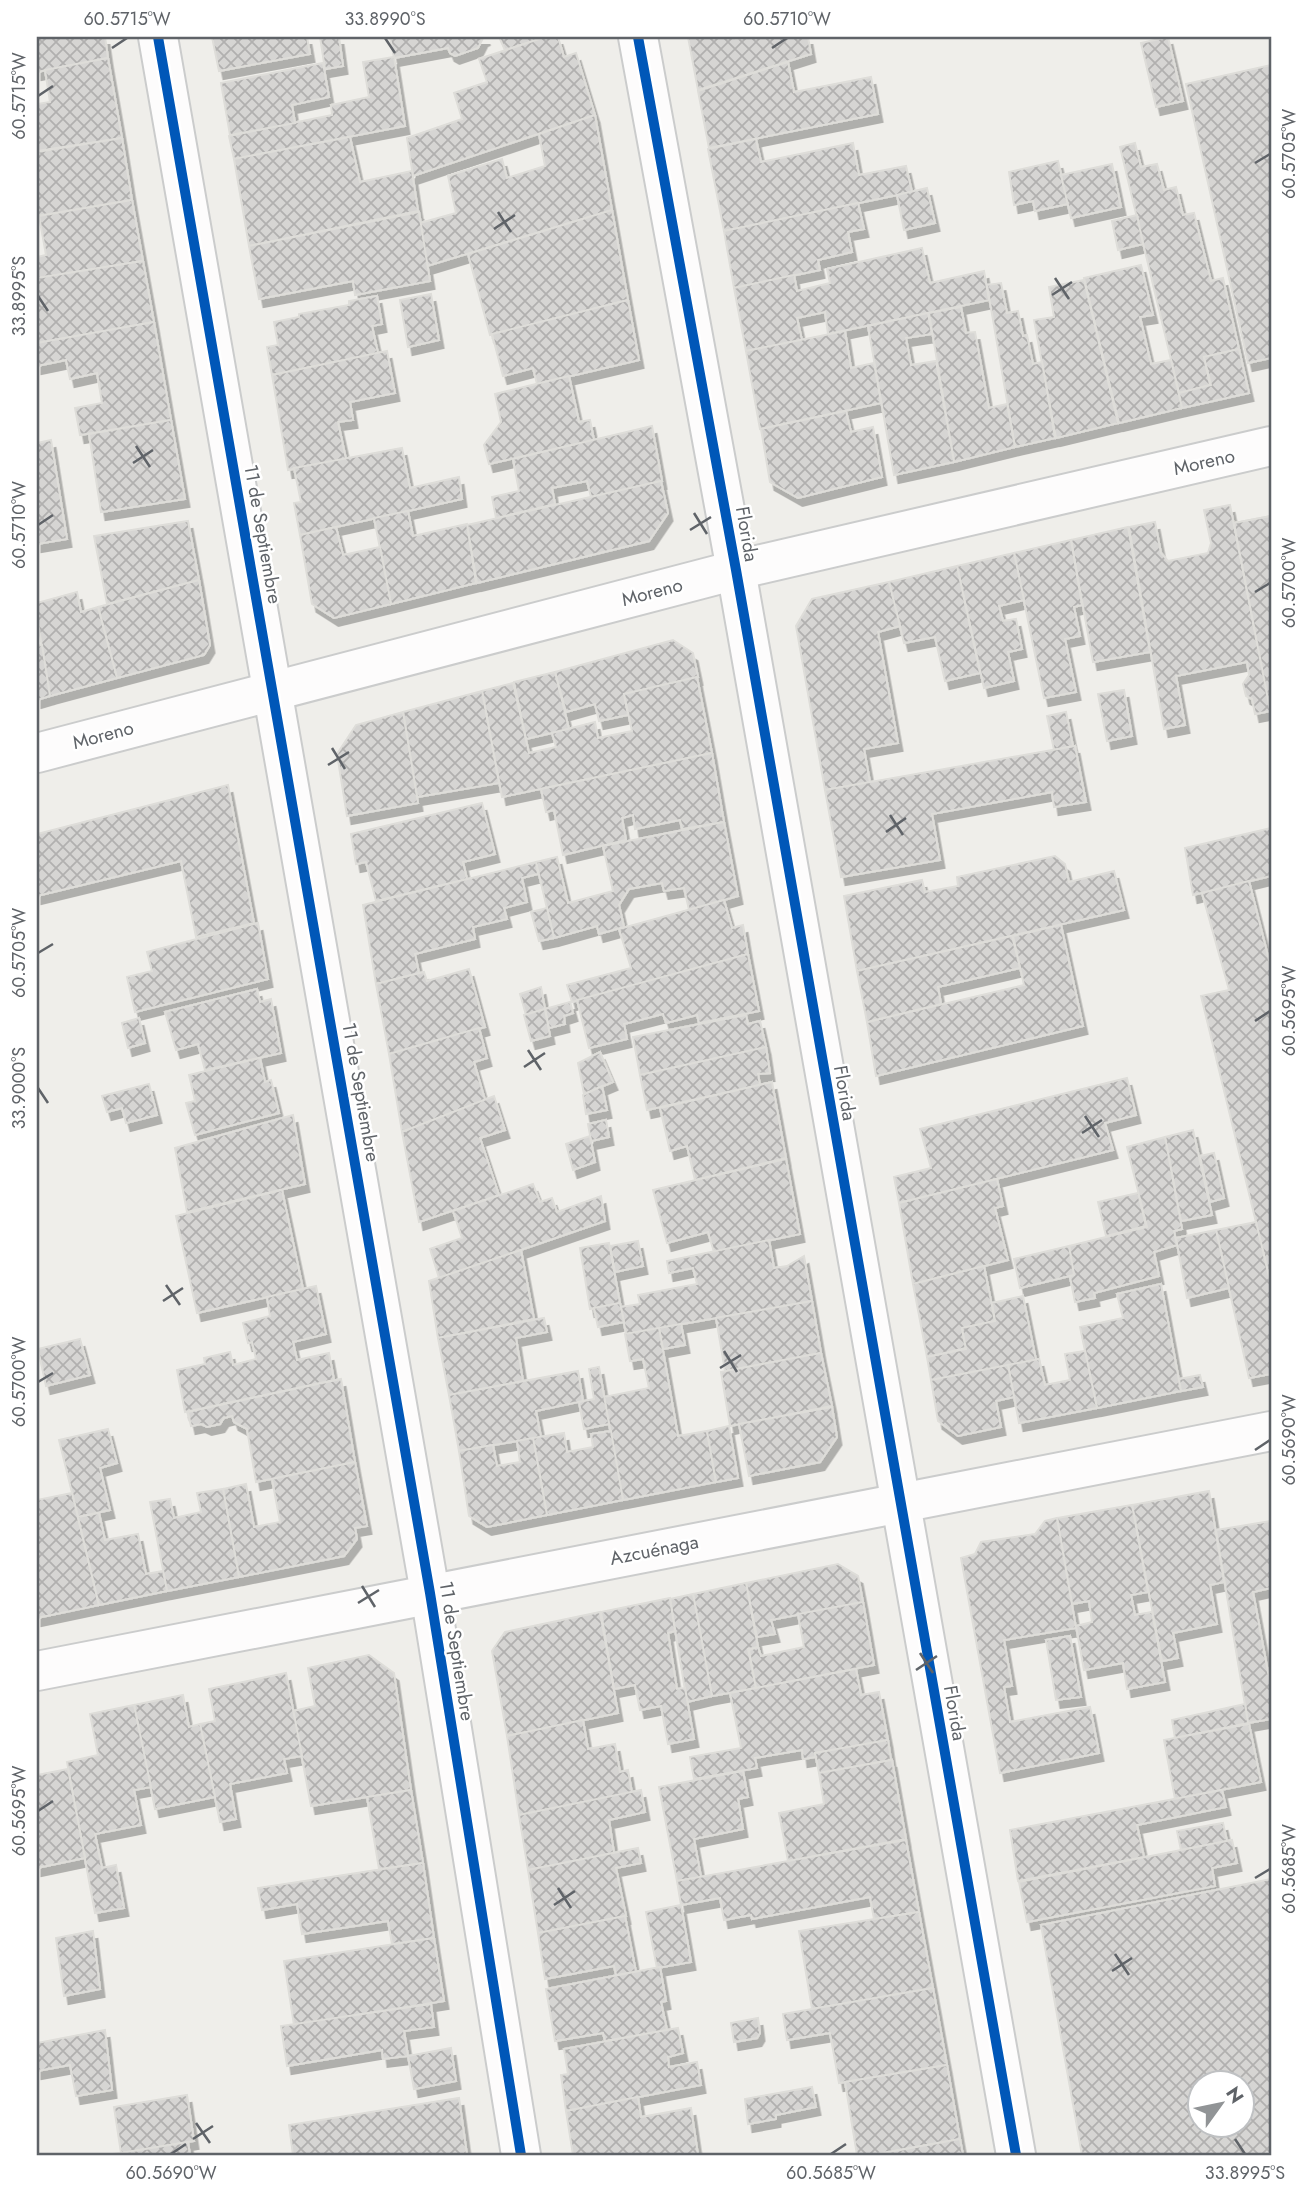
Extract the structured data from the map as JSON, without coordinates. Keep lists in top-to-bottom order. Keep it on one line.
{"streets":{"street":["Moreno","11 de Septiembre","Florida","Azcuénaga"]},"crossings":[["Moreno","11 de Septiembre"],["Moreno","Florida"],["11 de Septiembre","Azcuénaga"],["Florida","Azcuénaga"]],"north":"top right","coordinates":["60.5715°W","33.8990°S","60.5710°W","60.5705°W","33.8995°S","60.5700°W","60.5695°W","33.9000°S","60.5690°W","60.5685°W"]}
